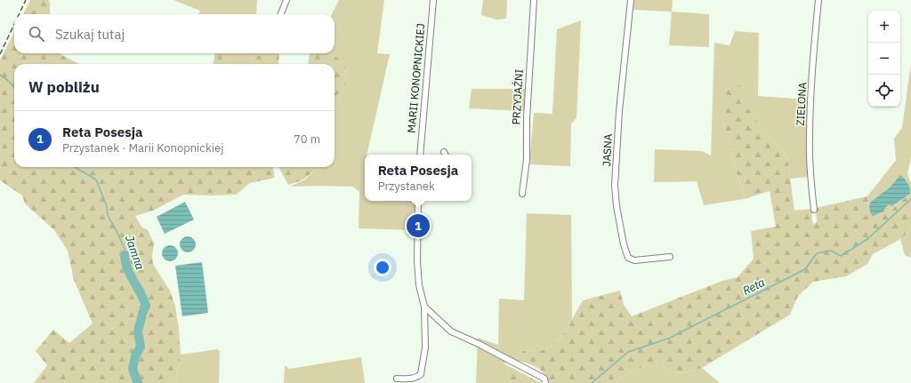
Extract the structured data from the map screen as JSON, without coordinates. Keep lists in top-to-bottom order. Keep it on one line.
{"streets":{"street":["MARII KONOPNICKIEJ","PRZYJAŹNI","ZIELONA","JASNA"]},"water":["Jamna","Reta"],"page":{"map_buttons":["+","−"],"search":"Szukaj tutaj","heading":"W pobliżu","list":[{"mark":"1","name":"Reta Posesja","note":"Przystanek · Marii Konopnickiej","value":"70 m"}],"popup":["Reta Posesja","Przystanek"],"pins":"1"}}
